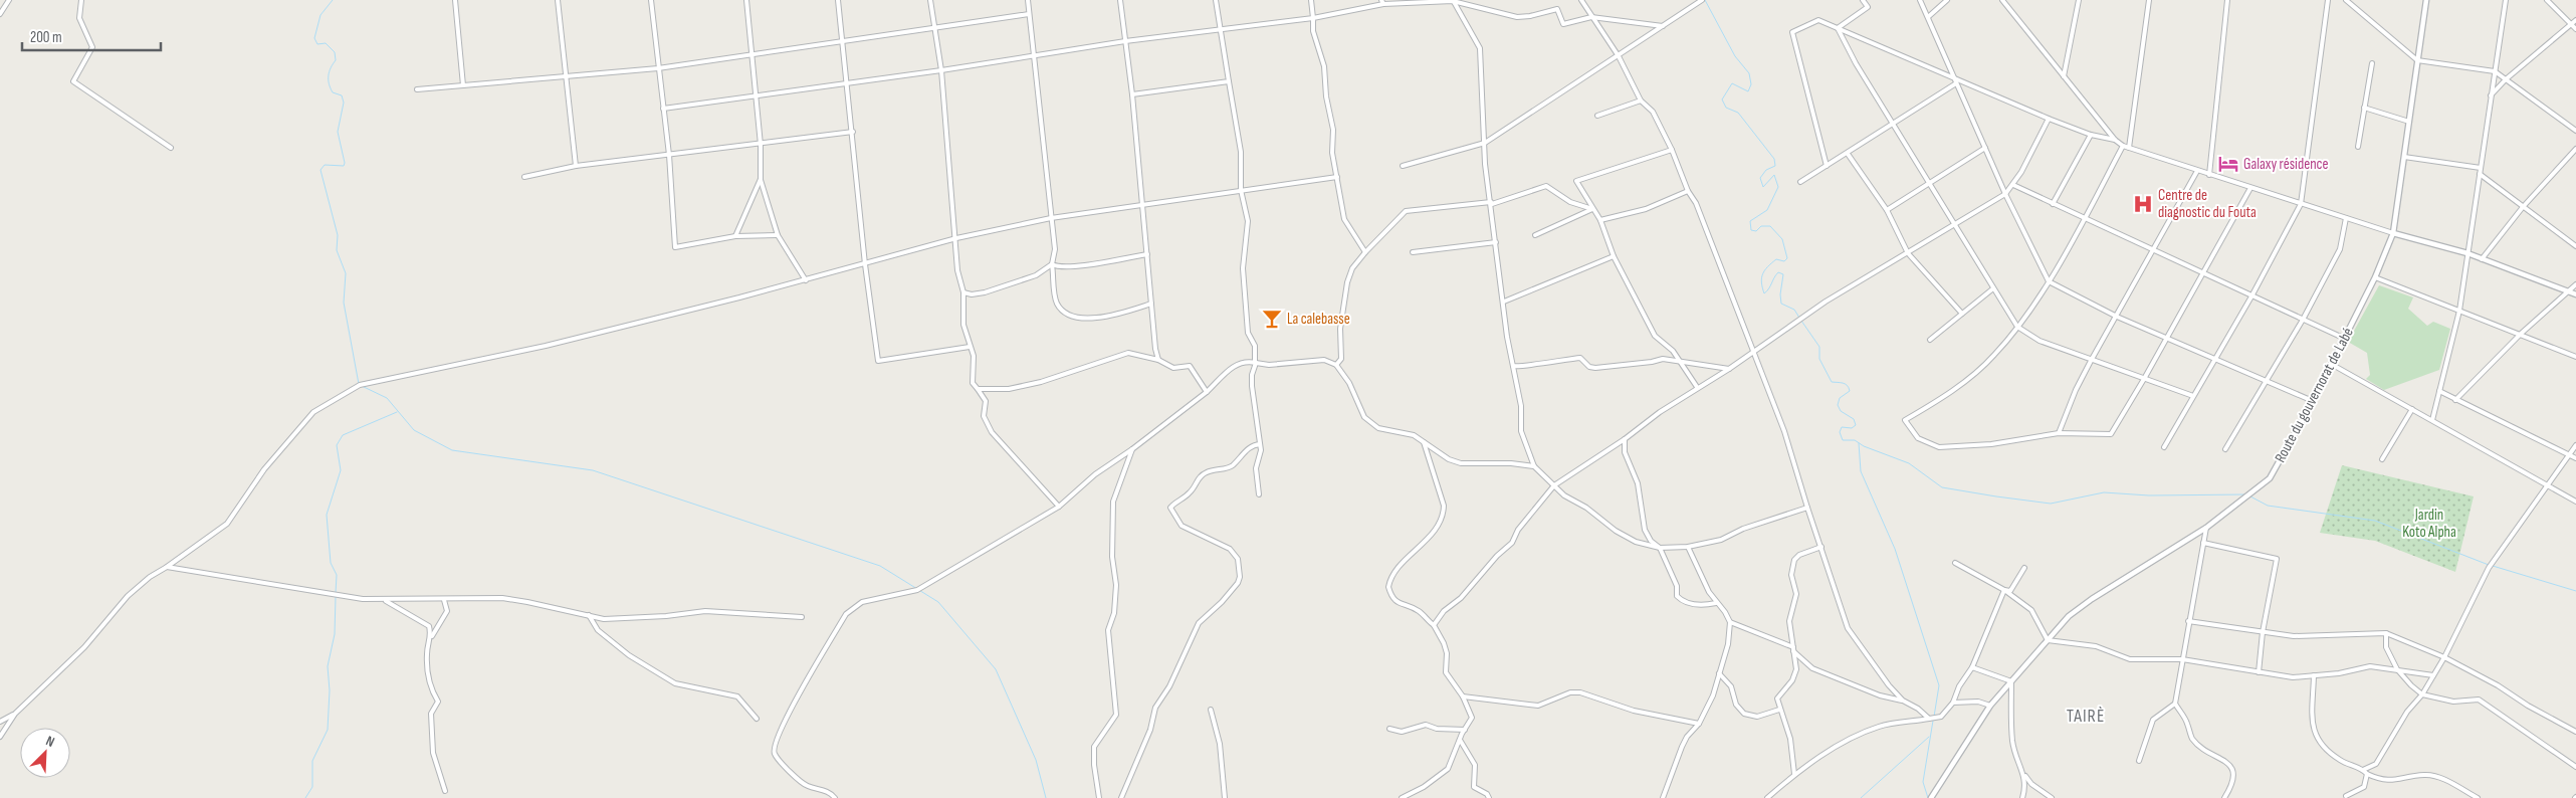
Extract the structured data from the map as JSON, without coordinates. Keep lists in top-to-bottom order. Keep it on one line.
{"streets":{"street":["Route du gouvernorat de Labé"]},"districts":["TAIRÈ"],"parks":["Jardin Koto Alpha"],"places":{"hotel":["Galaxy résidence"],"hospital":["Centre de diagnostic du Fouta"],"bar":["La calebasse"]},"scale_bar":"200 m","north":"top right"}
